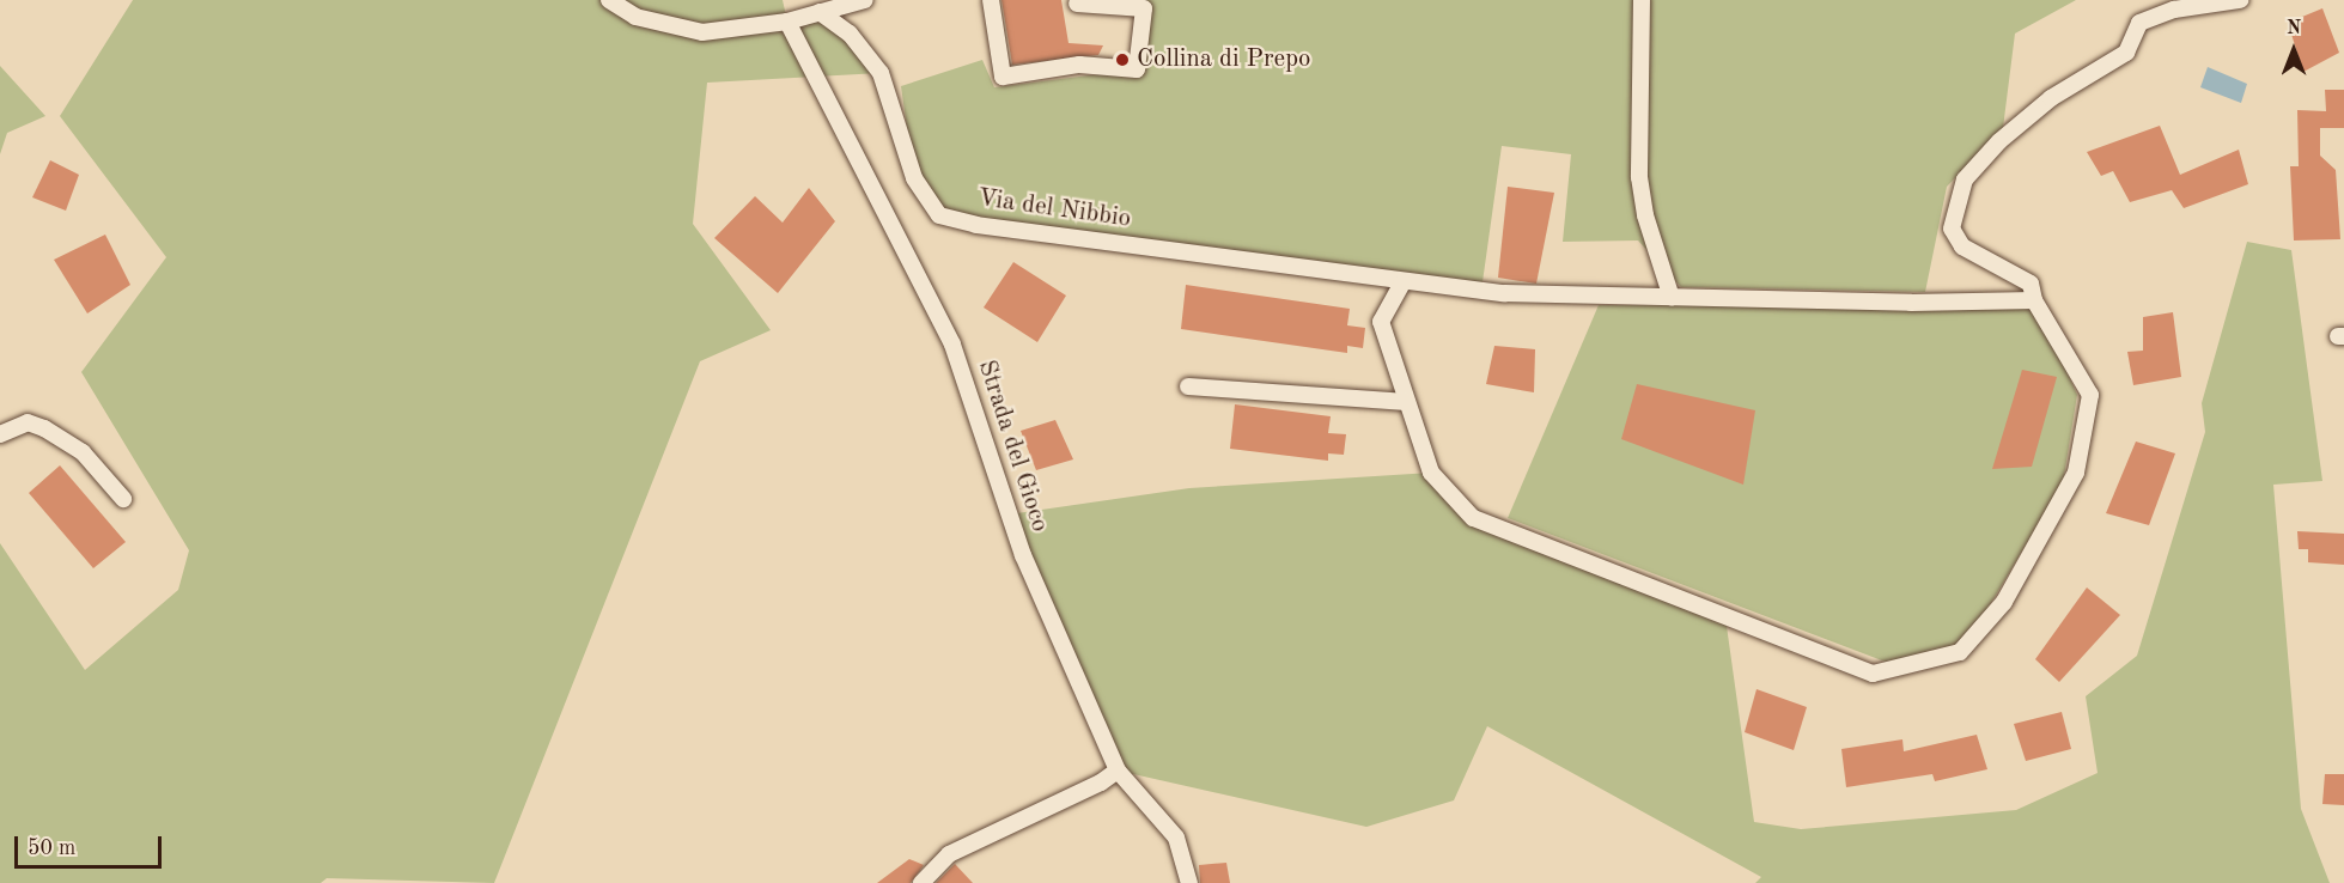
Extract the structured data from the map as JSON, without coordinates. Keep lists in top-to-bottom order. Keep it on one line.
{"streets":{"street":["Via del Nibbio","Strada del Gioco"]},"places":["Collina di Prepo"],"scale_bar":"50 m","north":"top"}
